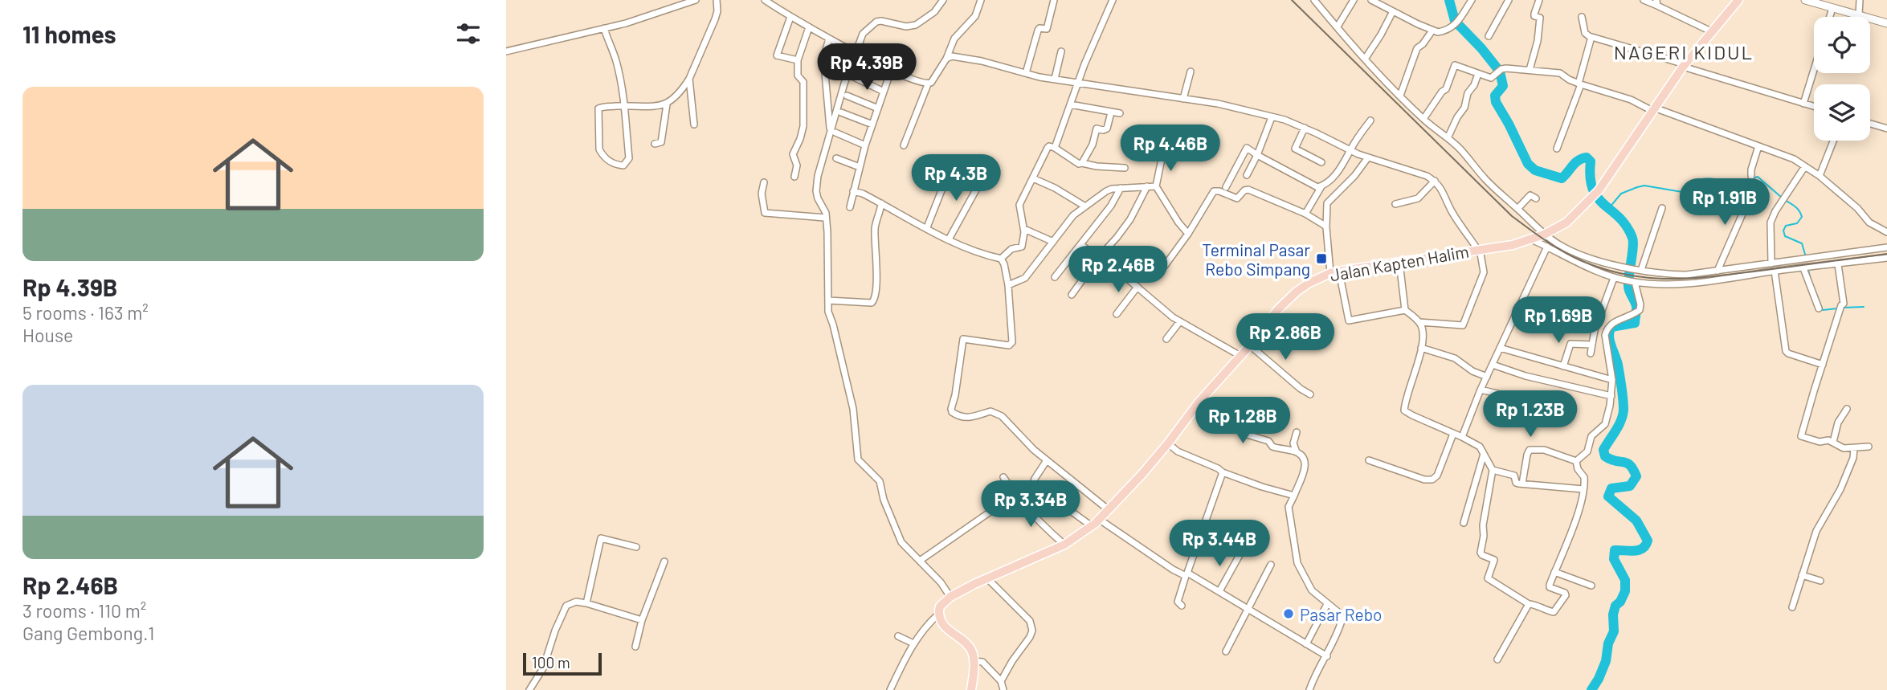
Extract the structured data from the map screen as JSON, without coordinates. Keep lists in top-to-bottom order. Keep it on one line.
{"streets":{"main road":["Jalan Kapten Halim"]},"districts":["NAGERI KIDUL"],"places":{"transit":["Terminal Pasar Rebo Simpang"],"other":["Pasar Rebo"]},"scale_bar":"100 m","page":{"heading":"11 homes","price":["Rp 4.39B","Rp 4.46B","Rp 4.3B","Rp 1.91B","Rp 2.46B","Rp 1.69B","Rp 2.86B","Rp 1.23B","Rp 1.28B","Rp 3.34B","Rp 3.44B"],"list":[{"name":"Rp 4.39B","note":"5 rooms · 163 m² · House"},{"name":"Rp 2.46B","note":"3 rooms · 110 m² · Gang Gembong.1"}],"scale":"100 m"}}
